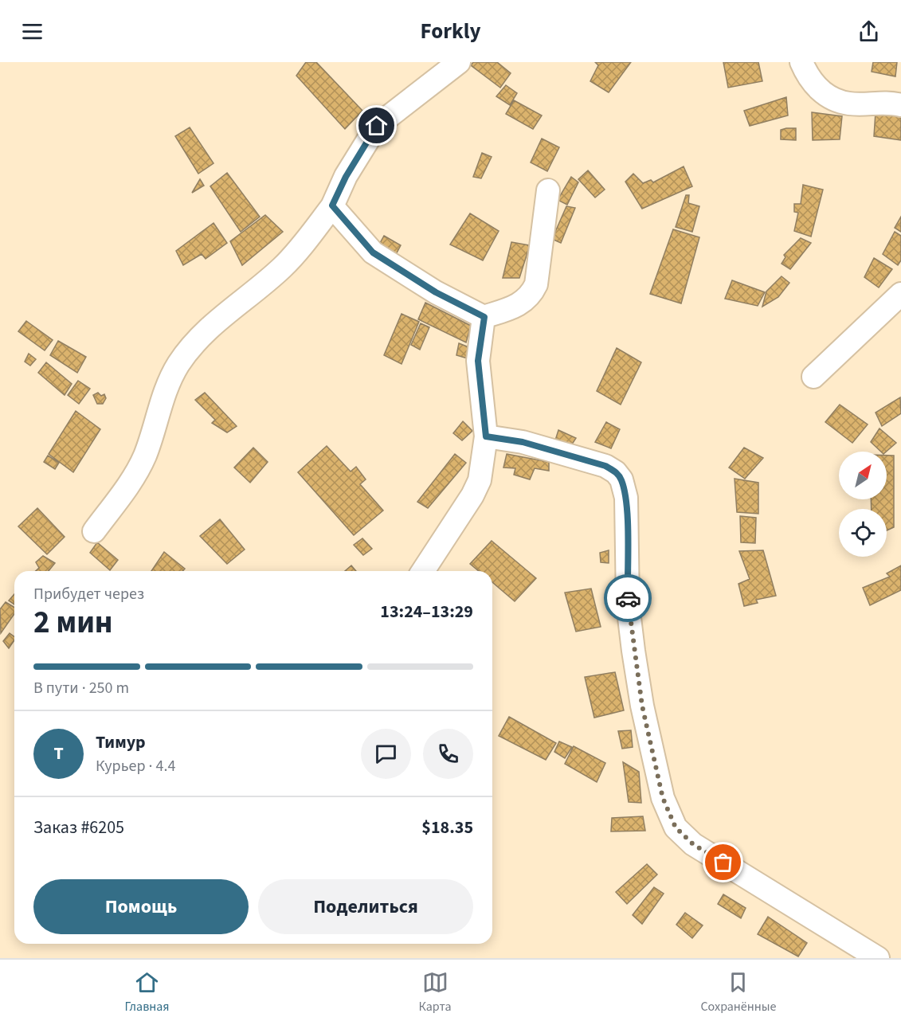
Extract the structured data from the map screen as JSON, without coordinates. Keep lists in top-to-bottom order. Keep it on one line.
{"north":"top right","page":{"header":"Forkly","heading":["2 мин","Прибудет через","13:24–13:29"],"panel":["Тимур","Курьер · 4.4","Заказ #6205","$18.35"],"bar":"В пути · 250 m","round":"Т","buttons":["Помощь","Поделиться"],"tabs":["Главная","Карта","Сохранённые"]}}
